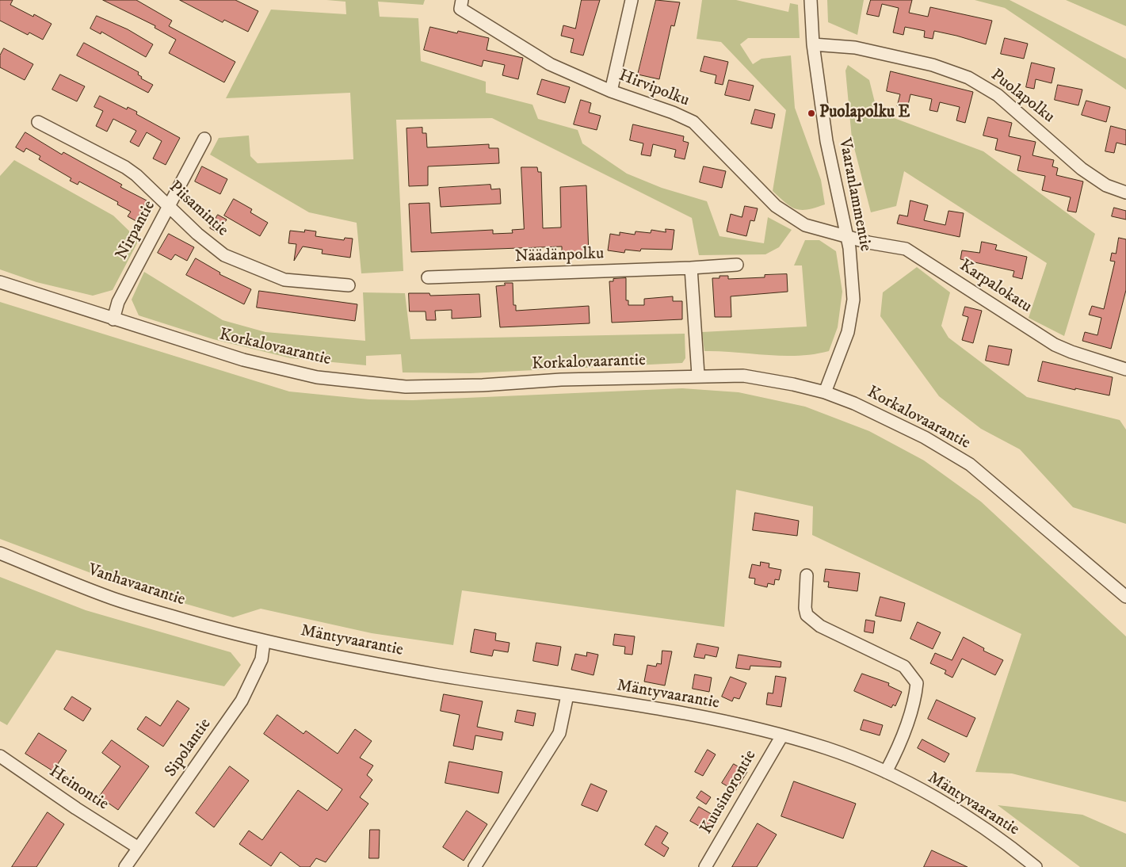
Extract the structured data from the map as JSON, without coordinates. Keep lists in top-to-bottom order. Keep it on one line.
{"streets":{"street":["Hirvipolku","Puolapolku","Vaaranlammentie","Piisamintie","Nirpantie","Näädänpolku","Karpalokatu","Korkalovaarantie","Vanhavaarantie","Mäntyvaarantie","Sipolantie","Heinontie","Kuusinorontie"]},"crossings":[["Hirvipolku","Vaaranlammentie"],["Hirvipolku","Karpalokatu"],["Puolapolku","Vaaranlammentie"],["Vaaranlammentie","Karpalokatu"],["Vaaranlammentie","Korkalovaarantie"],["Piisamintie","Nirpantie"],["Nirpantie","Korkalovaarantie"],["Vanhavaarantie","Mäntyvaarantie"],["Vanhavaarantie","Sipolantie"],["Mäntyvaarantie","Sipolantie"],["Mäntyvaarantie","Kuusinorontie"],["Sipolantie","Heinontie"]],"places":["Puolapolku E"]}
